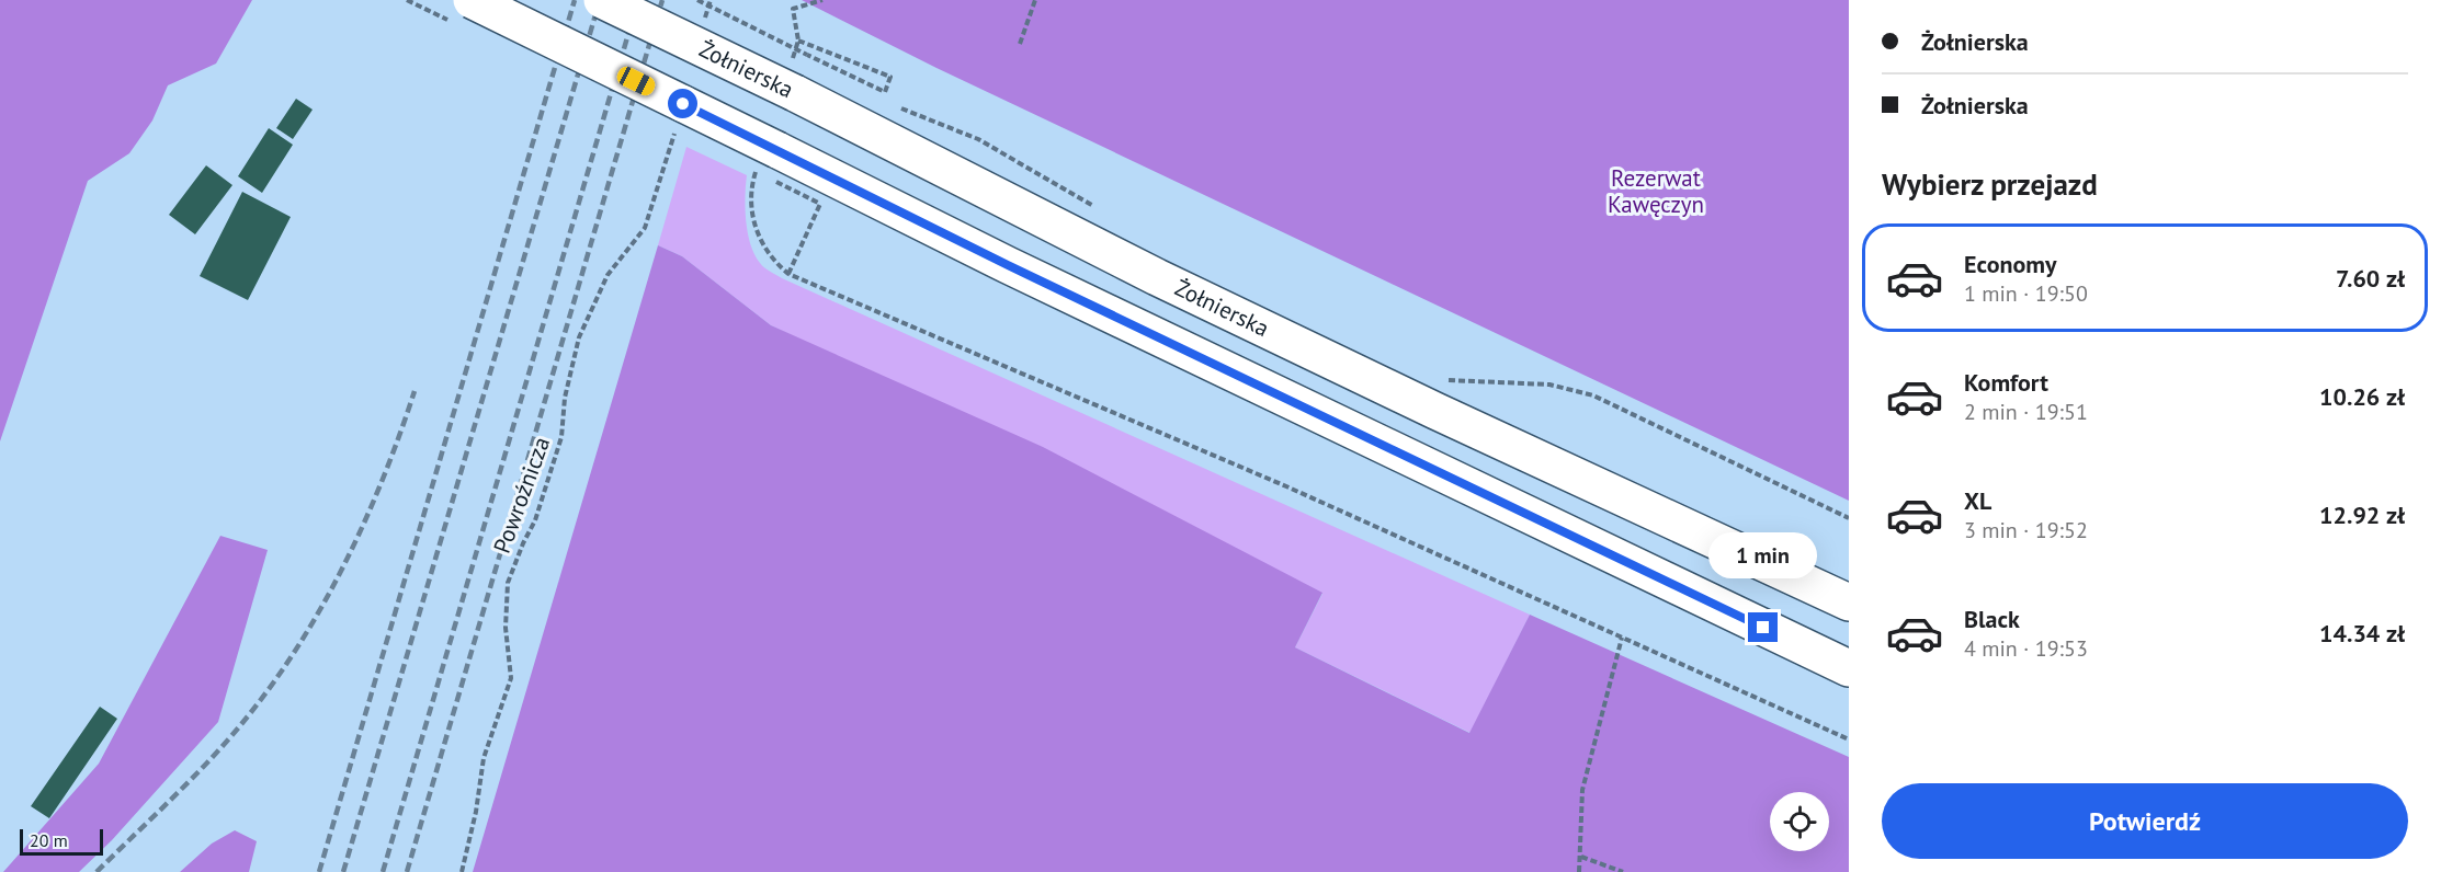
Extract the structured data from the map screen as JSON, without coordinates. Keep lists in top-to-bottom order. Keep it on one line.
{"streets":{"main road":["Żołnierska"],"path":["Powroźnicza"]},"parks":["Rezerwat Kawęczyn"],"scale_bar":"20 m","page":{"banner":["Żołnierska","Żołnierska"],"heading":"Wybierz przejazd","list":[{"name":"Economy","note":"1 min · 19:50","value":"7.60 zł"},{"name":"Komfort","note":"2 min · 19:51","value":"10.26 zł"},{"name":"XL","note":"3 min · 19:52","value":"12.92 zł"},{"name":"Black","note":"4 min · 19:53","value":"14.34 zł"}],"bubble":"1 min","buttons":"Potwierdź","scale":"20 m"}}
